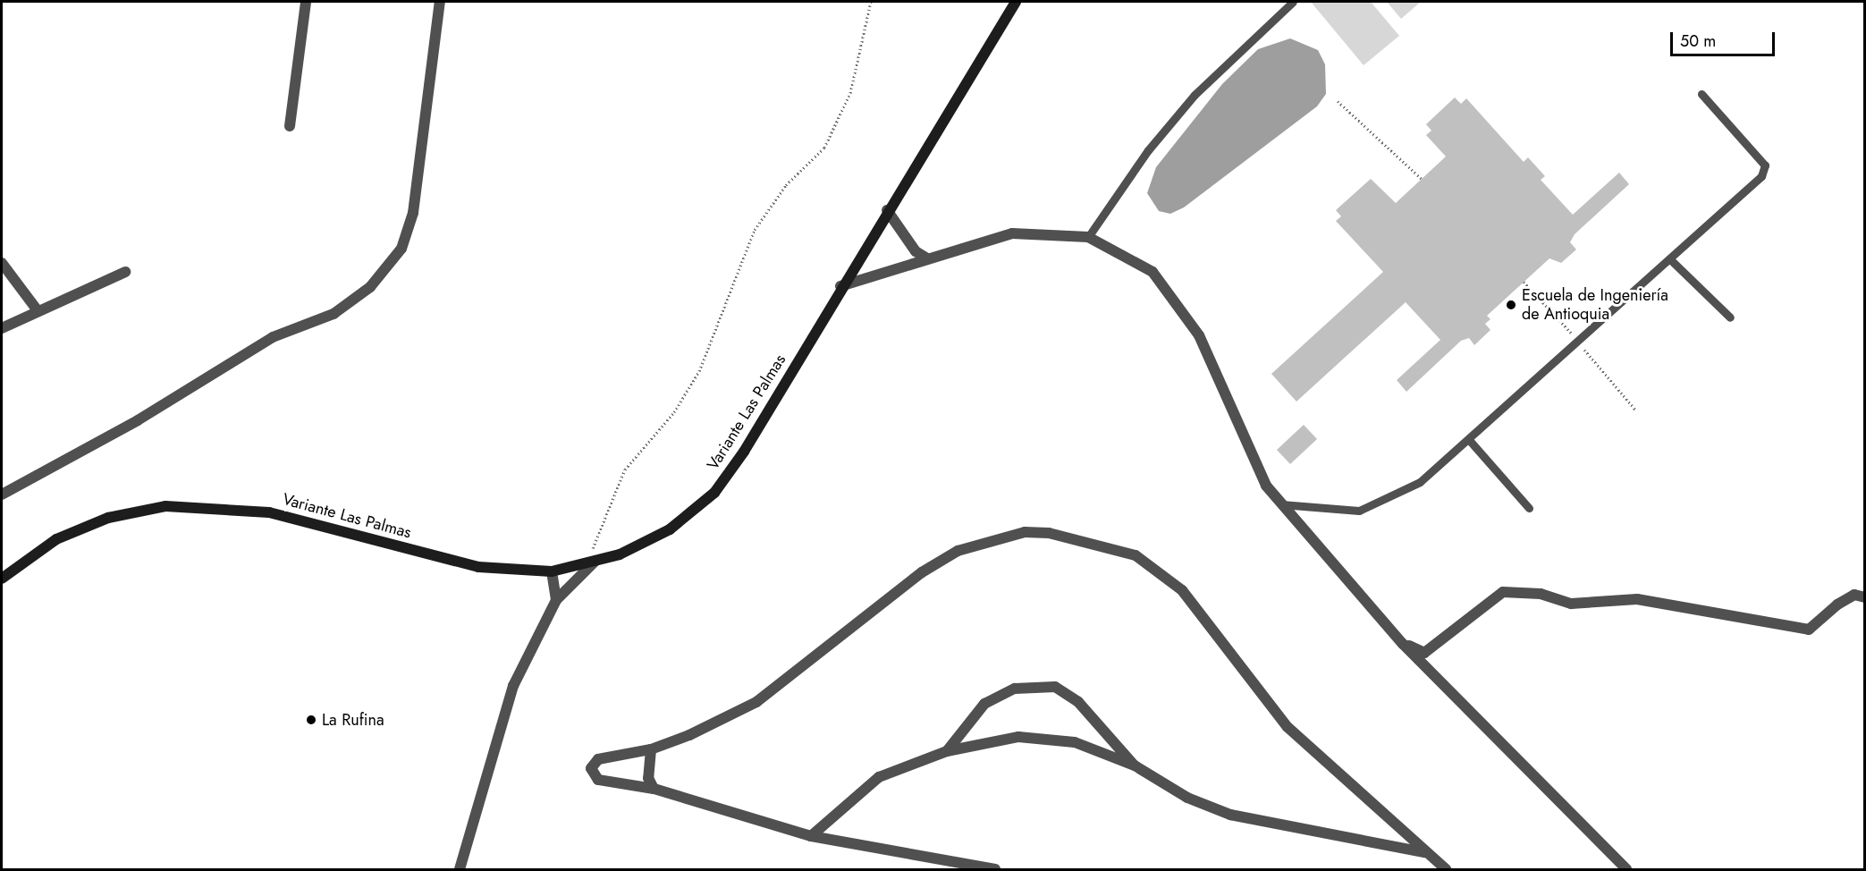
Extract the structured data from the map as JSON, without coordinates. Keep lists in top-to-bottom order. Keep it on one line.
{"streets":{"main road":["Variante Las Palmas"]},"places":["Escuela de Ingeniería de Antioquia","La Rufina"],"scale_bar":"50 m"}
